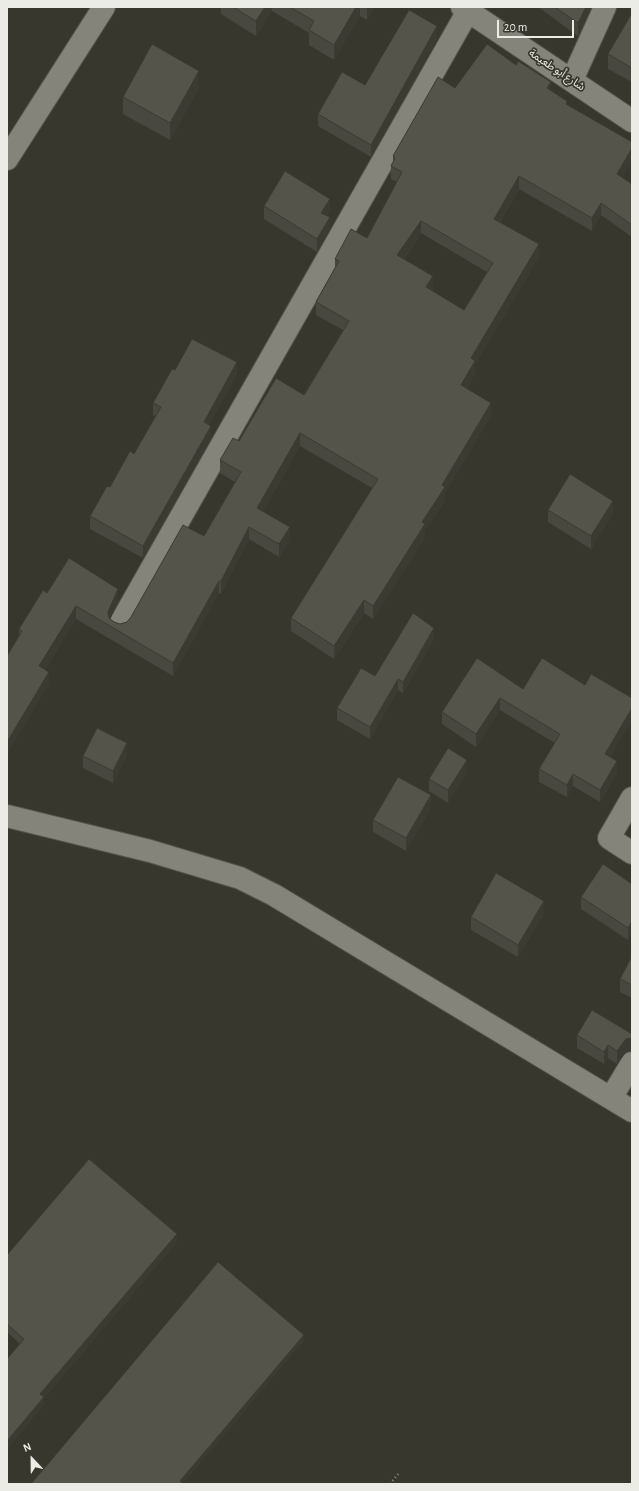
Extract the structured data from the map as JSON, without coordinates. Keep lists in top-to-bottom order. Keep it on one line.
{"streets":{"street":["شارع أبو طعيمة"]},"scale_bar":"20 m","north":"top"}
